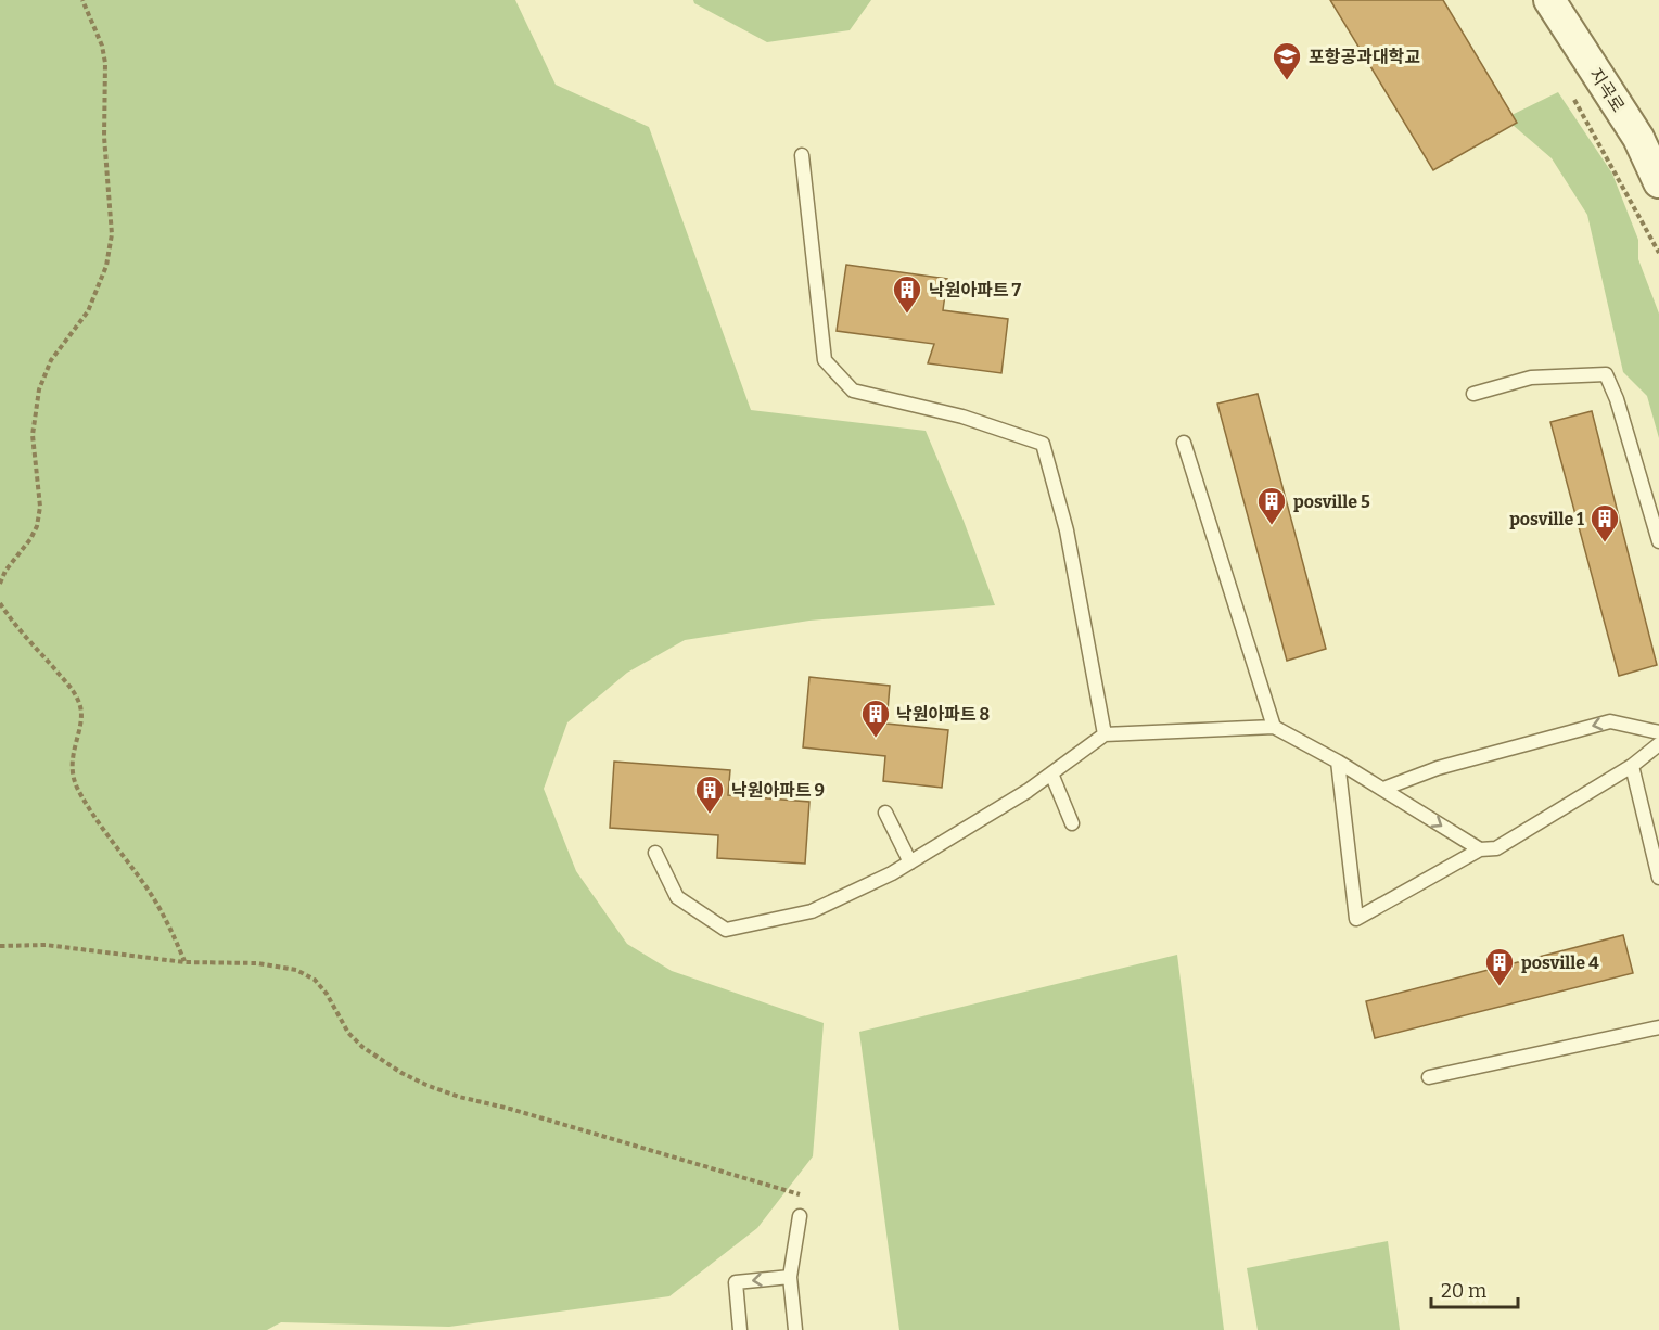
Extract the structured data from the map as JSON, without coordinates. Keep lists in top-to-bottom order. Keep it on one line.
{"streets":{"street":["지곡로"]},"places":{"school or university":["포항공과대학교"],"building":["낙원아파트 7","posville 5","posville 1","낙원아파트 8","낙원아파트 9","posville 4"]},"scale_bar":"20 m"}
